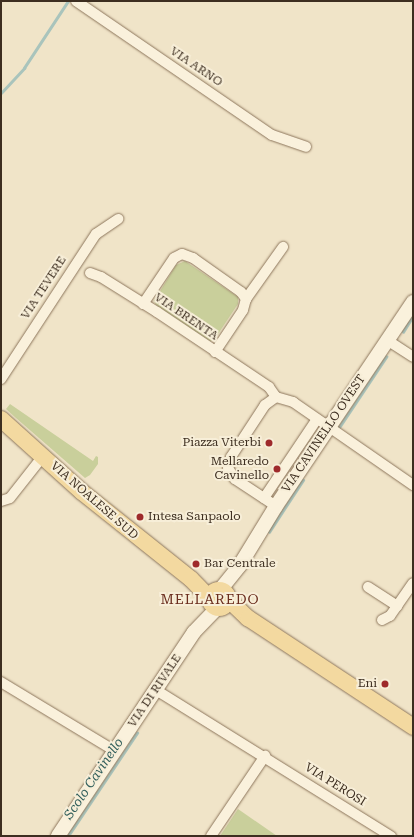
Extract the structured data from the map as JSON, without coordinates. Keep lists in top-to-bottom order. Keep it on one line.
{"streets":{"main road":["VIA NOALESE SUD"],"street":["VIA ARNO","VIA TEVERE","VIA BRENTA","VIA CAVINELLO OVEST","VIA DI RIVALE","VIA PEROSI"]},"crossings":[["VIA CAVINELLO OVEST","VIA NOALESE SUD"],["VIA CAVINELLO OVEST","VIA DI RIVALE"],["VIA NOALESE SUD","VIA DI RIVALE"],["VIA DI RIVALE","VIA PEROSI"]],"districts":["MELLAREDO"],"water":["Scolo Cavinello"],"places":["Piazza Viterbi","Mellaredo Cavinello","Intesa Sanpaolo","Bar Centrale","Eni"]}
